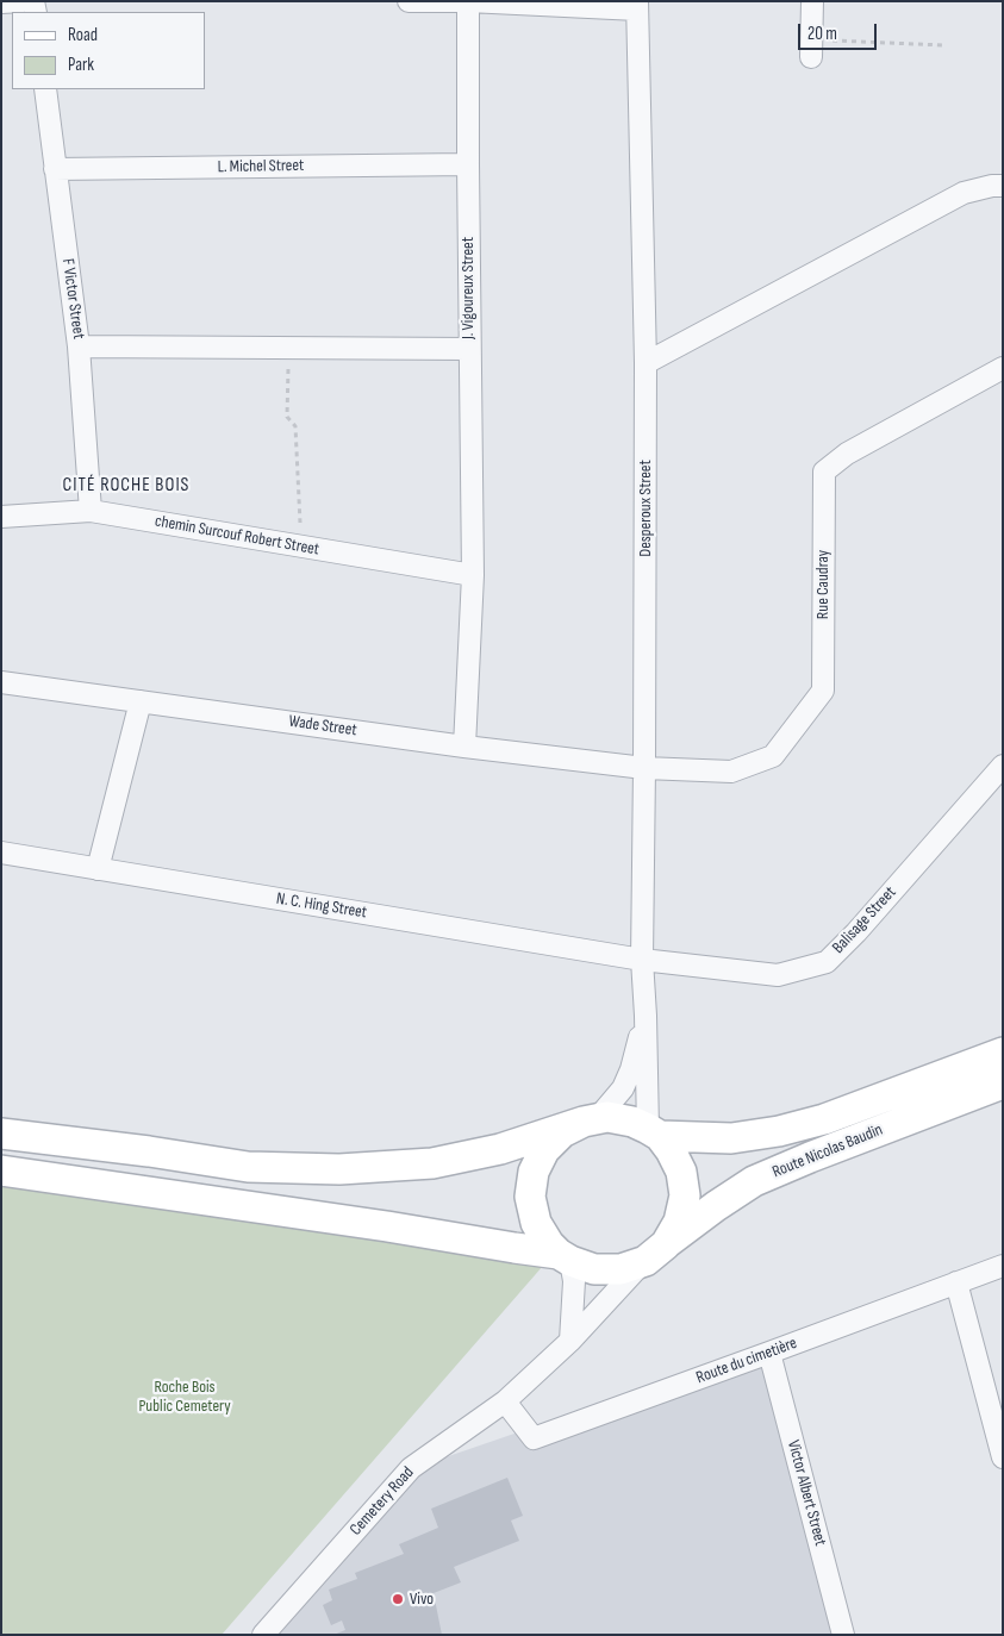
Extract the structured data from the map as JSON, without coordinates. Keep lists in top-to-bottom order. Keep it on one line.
{"streets":{"main road":["Route Nicolas Baudin"],"street":["L. Michel Street","J. Vigoureux Street","F Victor Street","Desperoux Street","chemin Surcouf Robert Street","Rue Caudray","Wade Street","N. C. Hing Street","Balisage Street","Route du cimetière","Victor Albert Street","Cemetery Road"]},"crossings":[["L. Michel Street","J. Vigoureux Street"],["L. Michel Street","F Victor Street"],["J. Vigoureux Street","chemin Surcouf Robert Street"],["J. Vigoureux Street","Wade Street"],["F Victor Street","chemin Surcouf Robert Street"],["Desperoux Street","Rue Caudray"],["Desperoux Street","Wade Street"],["Desperoux Street","N. C. Hing Street"],["Desperoux Street","Balisage Street"],["Desperoux Street","Route Nicolas Baudin"],["Desperoux Street","Cemetery Road"],["Rue Caudray","Wade Street"],["N. C. Hing Street","Balisage Street"],["Route Nicolas Baudin","Cemetery Road"],["Route du cimetière","Victor Albert Street"],["Route du cimetière","Cemetery Road"]],"districts":["CITÉ ROCHE BOIS"],"parks":["Roche Bois Public Cemetery"],"places":["Vivo"],"legend":["Road","Park"],"scale_bar":"20 m"}
